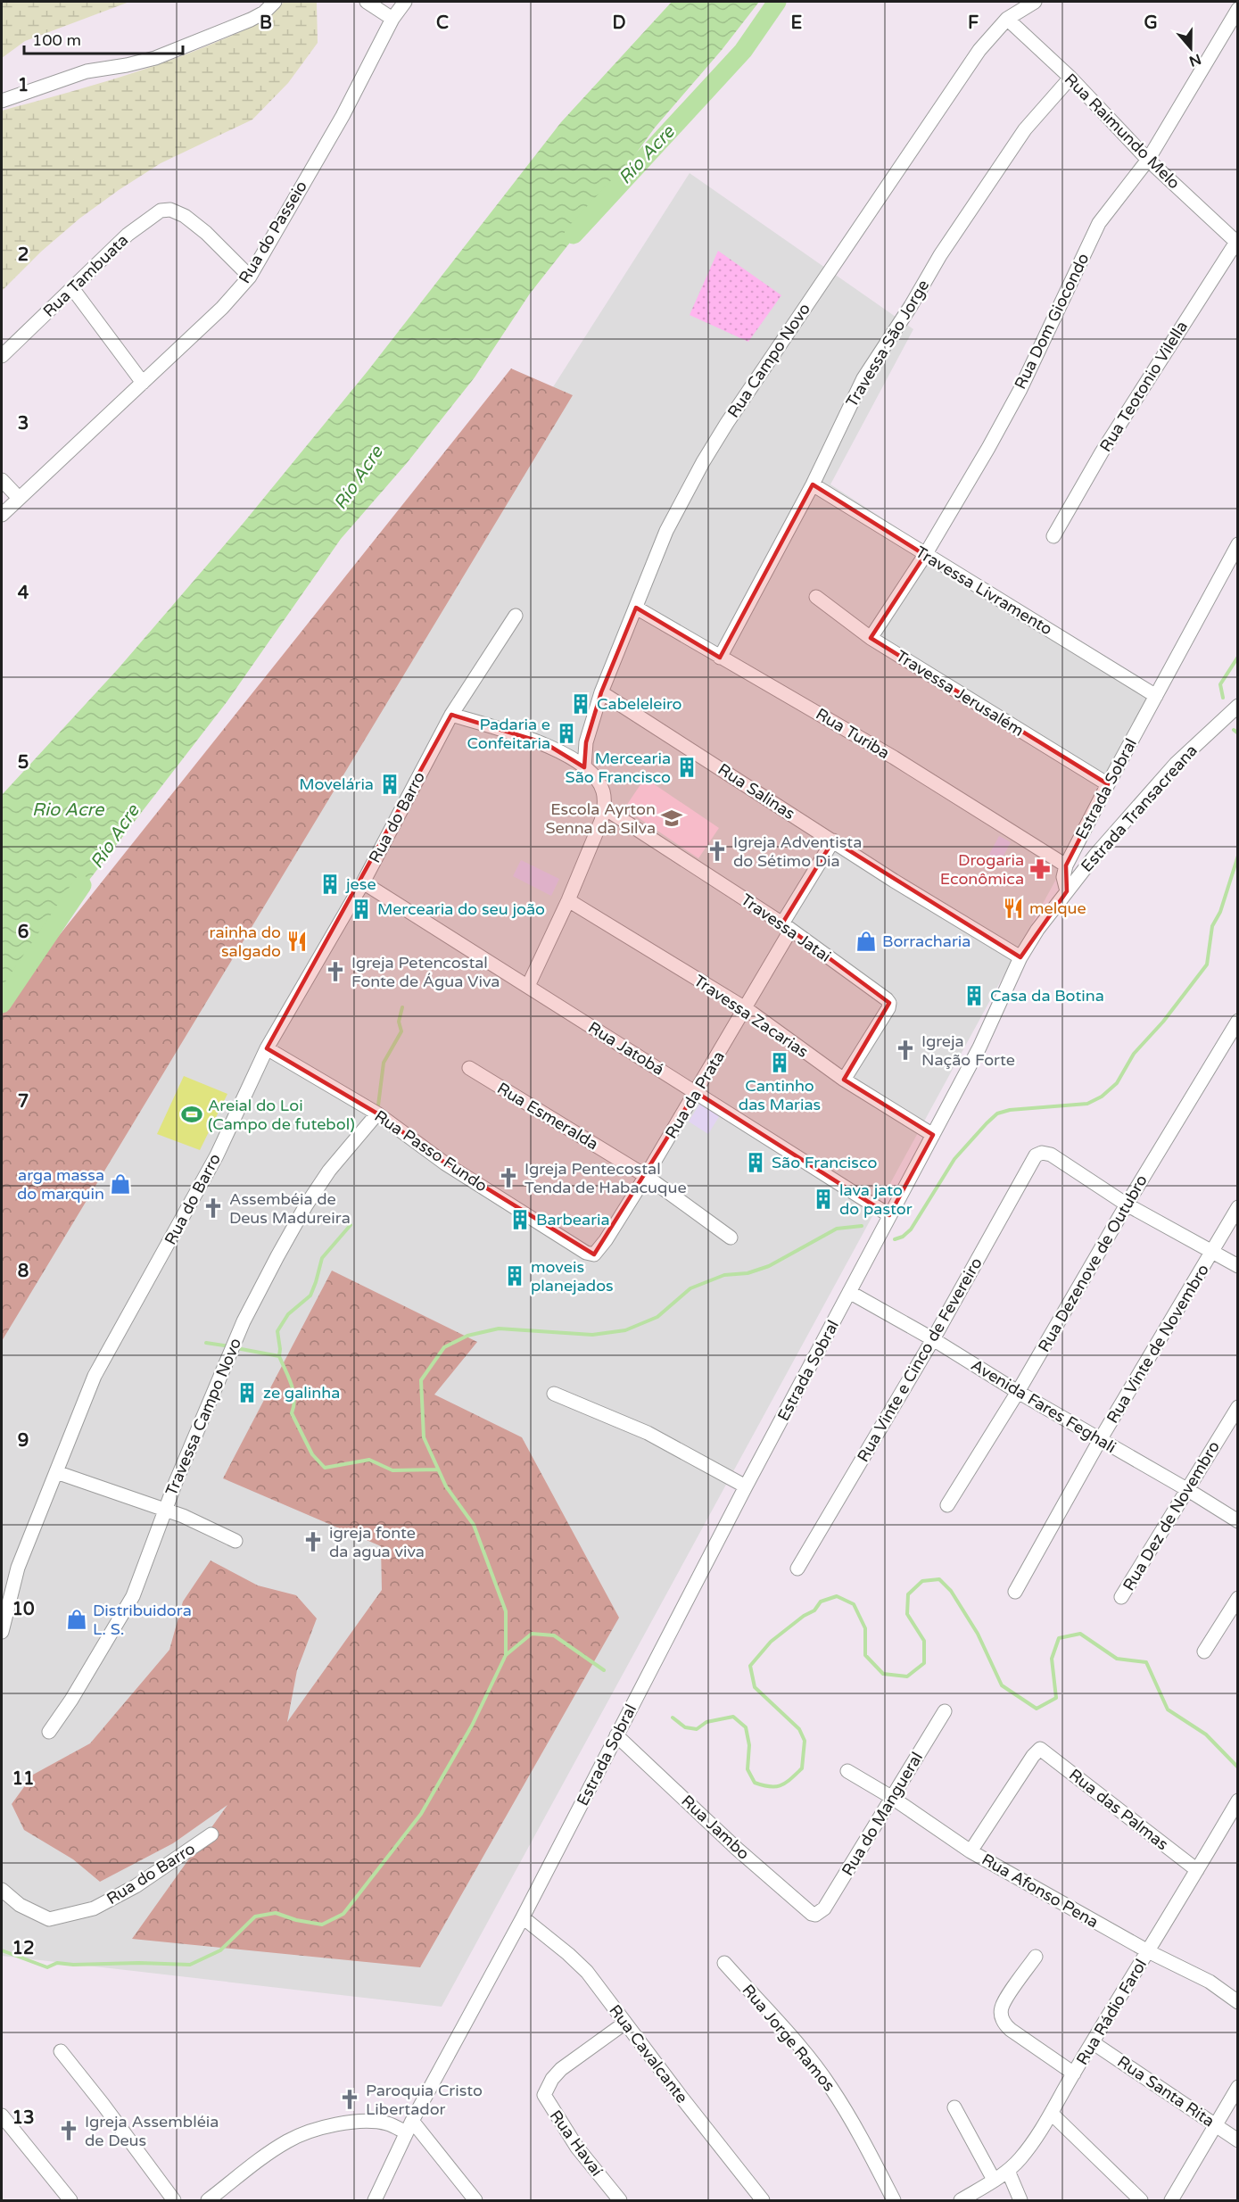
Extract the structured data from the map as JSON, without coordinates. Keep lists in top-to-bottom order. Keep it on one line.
{"streets":{"street":["Rua Raimundo Melo","Rua do Passeio","Rua Tambuata","Rua Dom Giocondo","Travessa São Jorge","Rua Campo Novo","Rua Teotonio Vilella","Travessa Livramento","Travessa Jerusalém","Rua Turiba","Estrada Sobral","Rua Salinas","Estrada Transacreana","Rua do Barro","Travessa Jatai","Travessa Zacarias","Rua Jatobá","Rua da Prata","Rua Esmeralda","Rua Passo Fundo","Rua Dezenove de Outubro","Rua Vinte de Novembro","Rua Vinte e Cinco de Fevereiro","Avenida Fares Feghali","Travessa Campo Novo","Rua Dez de Novembro","Rua das Palmas","Rua do Mangueral","Rua Jambo","Rua Afonso Pena","Rua Rádio Farol","Rua Jorge Ramos","Rua Cavalcante","Rua Santa Rita","Rua Havaí"]},"crossings":[["Rua Raimundo Melo","Rua Dom Giocondo"],["Rua Raimundo Melo","Travessa São Jorge"],["Rua Raimundo Melo","Rua Campo Novo"],["Rua Raimundo Melo","Rua Teotonio Vilella"],["Rua do Passeio","Rua Tambuata"],["Rua Dom Giocondo","Travessa Livramento"],["Rua Dom Giocondo","Travessa Jerusalém"],["Travessa São Jorge","Travessa Livramento"],["Travessa São Jorge","Rua Turiba"],["Rua Campo Novo","Rua Turiba"],["Rua Campo Novo","Rua Salinas"],["Travessa Livramento","Estrada Sobral"],["Travessa Jerusalém","Estrada Sobral"],["Rua Turiba","Estrada Sobral"],["Estrada Sobral","Rua Salinas"],["Estrada Sobral","Estrada Transacreana"],["Estrada Sobral","Travessa Zacarias"],["Estrada Sobral","Rua Jatobá"],["Estrada Sobral","Avenida Fares Feghali"],["Estrada Sobral","Rua Jambo"],["Estrada Sobral","Rua Cavalcante"],["Rua Salinas","Rua da Prata"],["Rua do Barro","Rua Jatobá"],["Rua do Barro","Rua Passo Fundo"],["Travessa Jatai","Travessa Zacarias"],["Travessa Jatai","Rua da Prata"],["Travessa Zacarias","Rua da Prata"],["Rua Jatobá","Rua da Prata"],["Rua da Prata","Rua Esmeralda"],["Rua da Prata","Rua Passo Fundo"],["Rua Passo Fundo","Travessa Campo Novo"],["Rua Dezenove de Outubro","Rua Vinte e Cinco de Fevereiro"],["Rua Dezenove de Outubro","Avenida Fares Feghali"],["Rua Vinte de Novembro","Avenida Fares Feghali"],["Rua Vinte e Cinco de Fevereiro","Avenida Fares Feghali"],["Avenida Fares Feghali","Rua Dez de Novembro"],["Rua das Palmas","Rua Afonso Pena"],["Rua das Palmas","Rua Rádio Farol"],["Rua do Mangueral","Rua Jambo"],["Rua do Mangueral","Rua Afonso Pena"],["Rua Afonso Pena","Rua Rádio Farol"],["Rua Rádio Farol","Rua Santa Rita"],["Rua Cavalcante","Rua Havaí"]],"water":["Río Acre","Rio Acre"],"places":{"building":["Cabeleleiro","Padaria e Confeitaria","Mercearia São Francisco","Movelária","jese","Mercearia do seu joão","Casa da Botina","Cantinho das Marias","São Francisco","lava jato do pastor","Barbearia","moveis planejados","ze galinha"],"school or university":["Escola Ayrton Senna da Silva"],"church":["Igreja Adventista do Sétimo Dia","Igreja Petencostal Fonte de Água Viva","Igreja Nação Forte","Igreja Pentecostal Tenda de Habacuque","Assembéia de Deus Madureira","igreja fonte da agua viva","Paroquia Cristo Libertador","Igreja Assembléia de Deus"],"pharmacy":["Drogaria Econômica"],"restaurant":["melque","rainha do salgado"],"shop":["Borracharia","arga massa do marquin","Distribuidora L. S."],"sports":["Areial do Loi (Campo de futebol)"]},"scale_bar":"100 m","north":"bottom","grid":{"columns":["B","C","D","E","F","G"],"rows":["1","2","3","4","5","6","7","8","9","10","11","12","13"]}}
